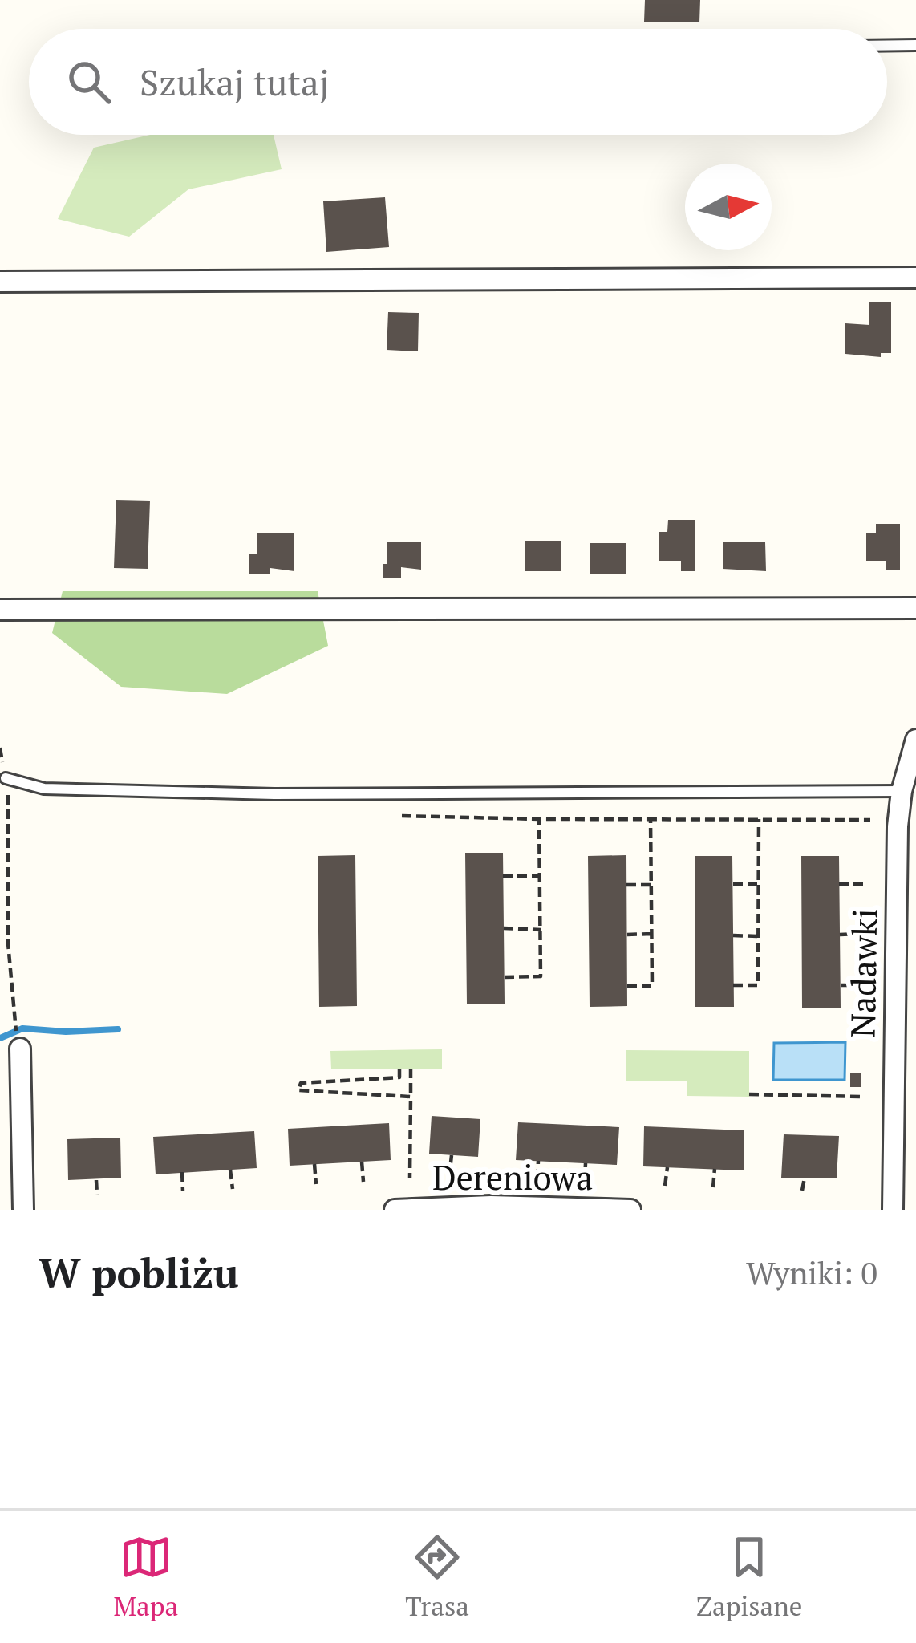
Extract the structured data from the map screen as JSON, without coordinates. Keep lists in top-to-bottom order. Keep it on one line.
{"streets":{"street":["Nadawki","Dereniowa"]},"north":"right","page":{"search":"Szukaj tutaj","heading":["W pobliżu","Wyniki: 0"],"nav":["Mapa","Trasa","Zapisane"]}}
